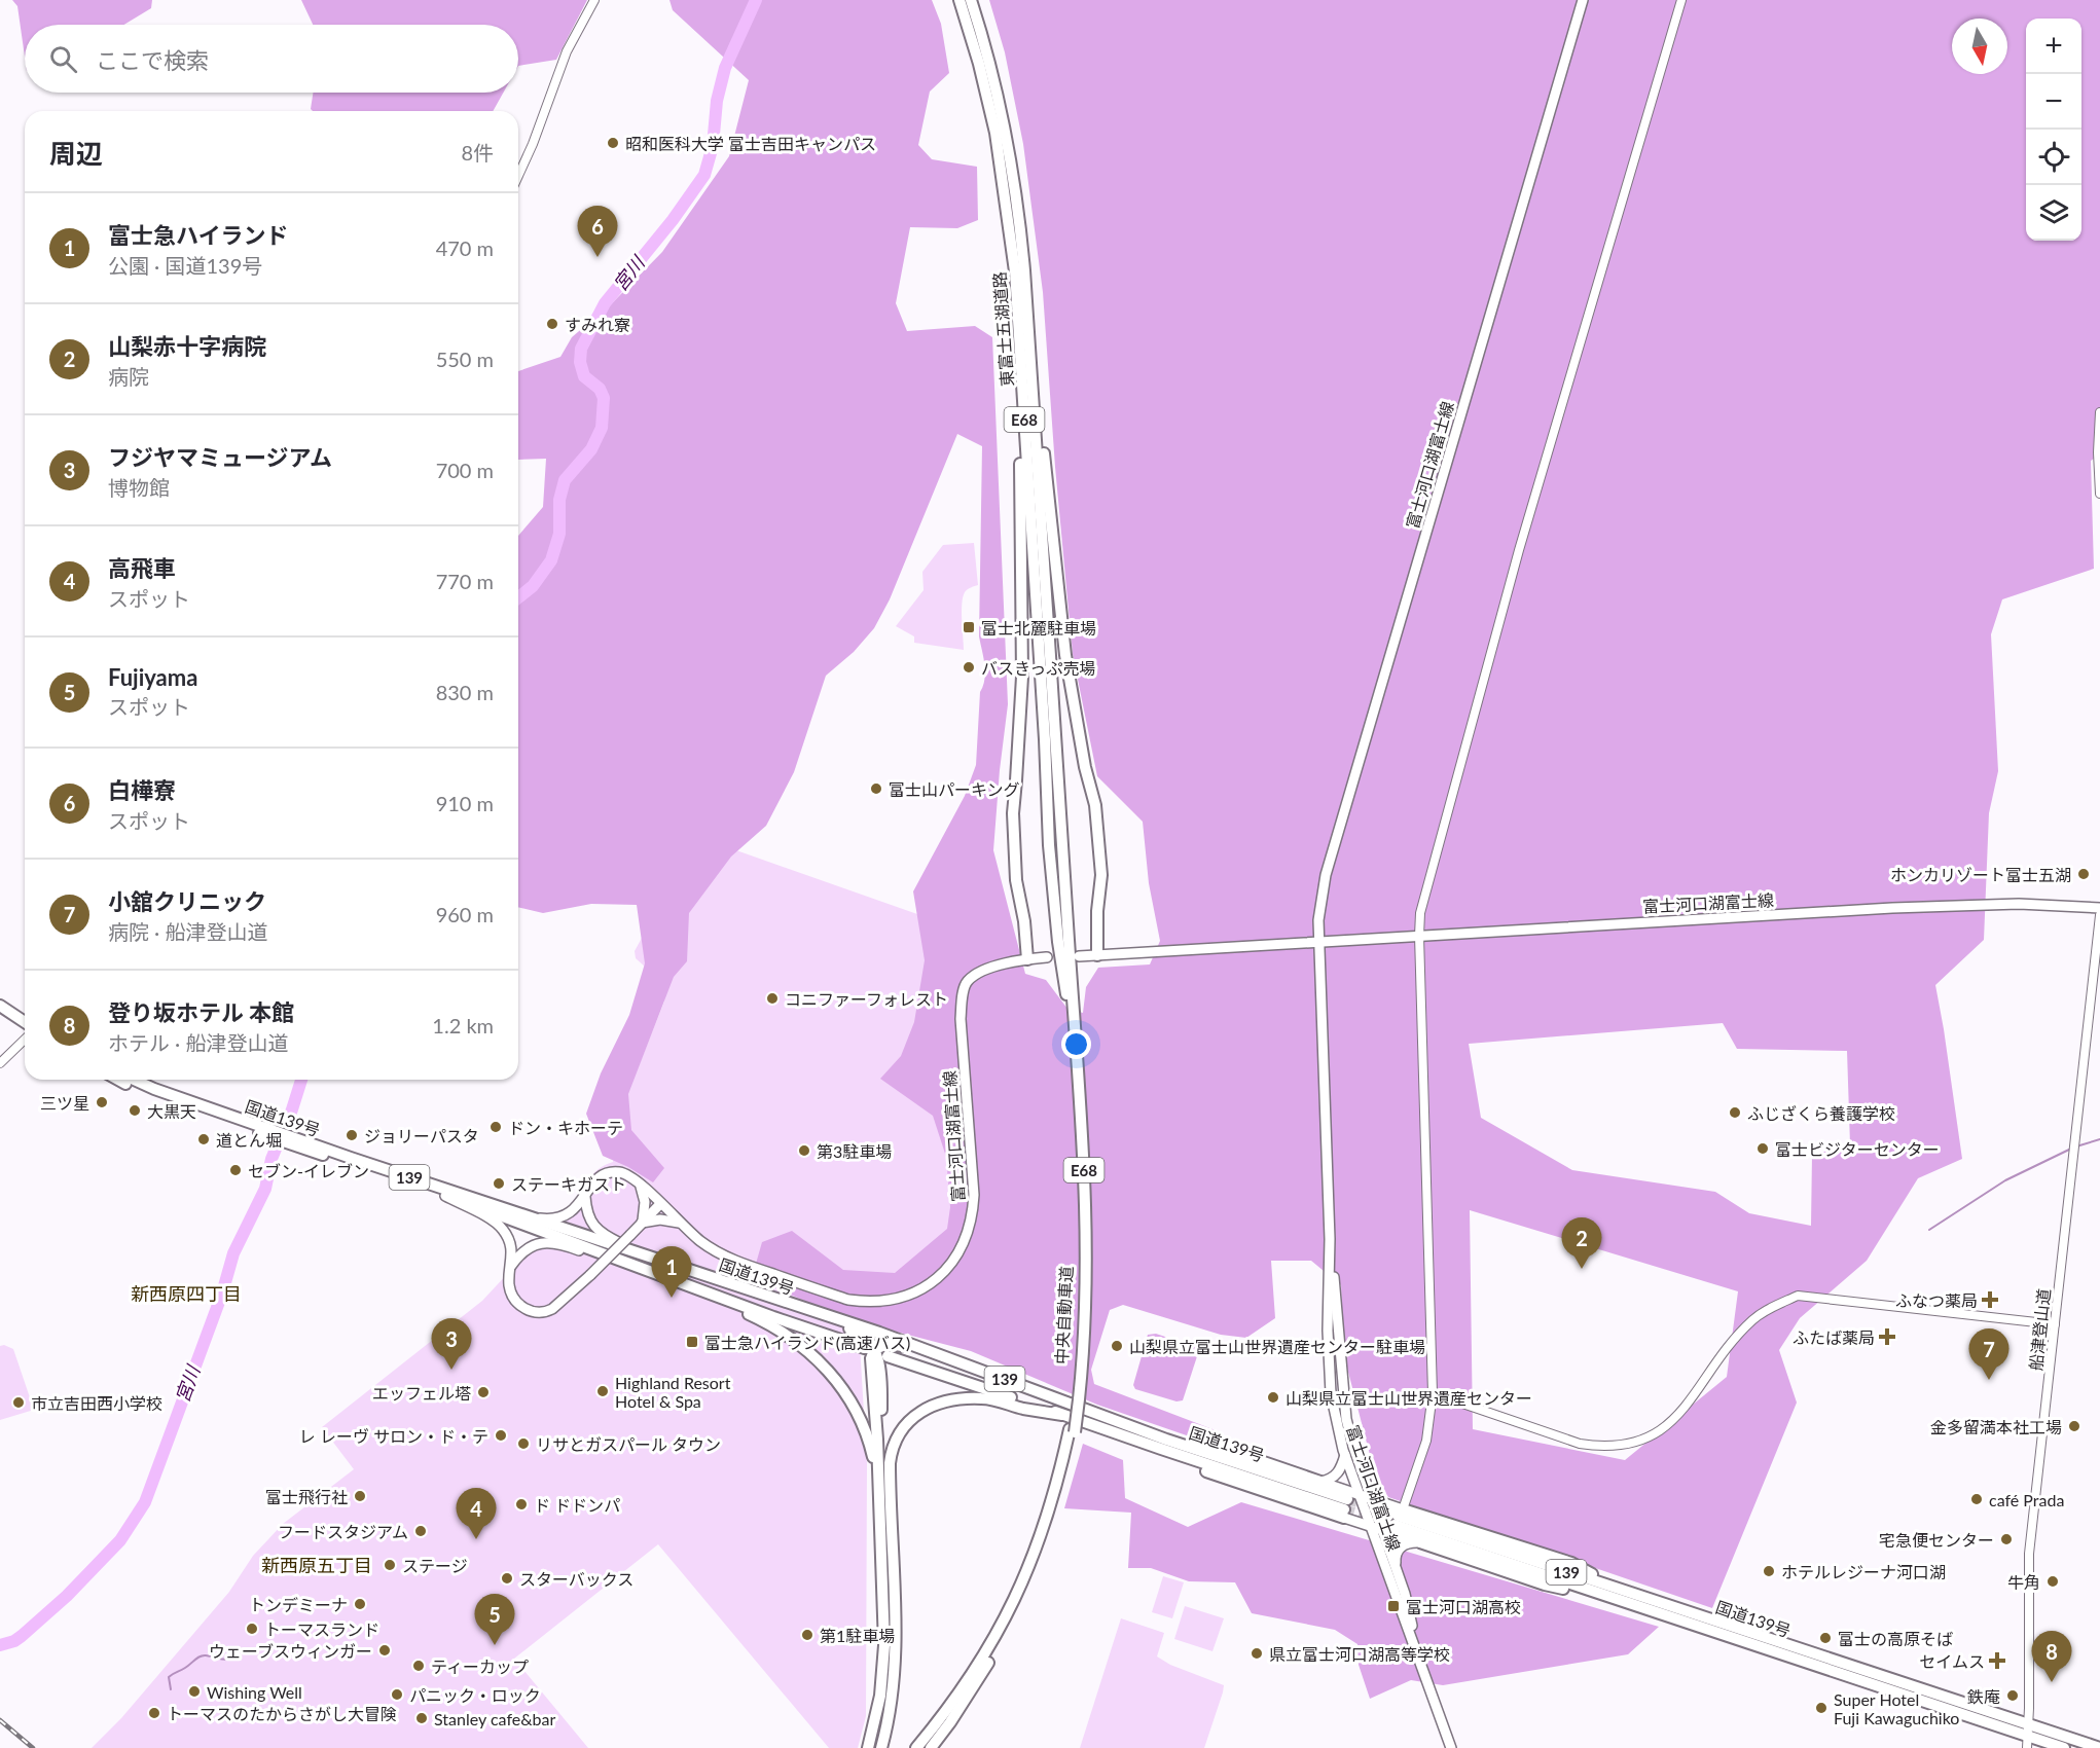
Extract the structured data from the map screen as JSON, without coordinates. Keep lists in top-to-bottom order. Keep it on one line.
{"streets":{"highway":["東富士五湖道路","E68","国道139号","139","中央自動車道"],"main road":["富士河口湖富士線"],"street":["船津登山道"]},"crossings":[["東富士五湖道路","E68"],["東富士五湖道路","中央自動車道"],["E68","富士河口湖富士線"],["富士河口湖富士線","国道139号"],["国道139号","船津登山道"]],"districts":["新西原四丁目","新西原五丁目"],"water":["宮川"],"places":{"other":["昭和医科大学 富士吉田キャンパス","すみれ寮","バスきっぷ売場","富士山パーキング","ホンカリゾート富士五湖","コニファーフォレスト","三ツ星","大黒天","ふじざくら養護学校","ドン・キホーテ","ジョリーパスタ","道とん堀","富士ビジターセンター","第3駐車場","セブン-イレブン","ステーキガスト","山梨県立富士山世界遺産センター駐車場","Highland Resort Hotel & Spa","エッフェル塔","山梨県立富士山世界遺産センター","市立吉田西小学校","金多留満本社工場","レ レーヴ サロン・ド・テ","リサとガスパール タウン","富士飛行社","café Prada","ド ドドンパ","フードスタジアム","宅急便センター","ステージ","ホテルレジーナ河口湖","スターバックス","牛角","トンデミーナ","トーマスランド","第1駐車場","富士の高原そば","ウェーブスウィンガー","県立富士河口湖高等学校","ティーカップ","Wishing Well","パニック・ロック","鉄庵","Super Hotel Fuji Kawaguchiko","トーマスのたからさがし大冒険","Stanley cafe&bar"],"transit":["富士北麓駐車場","富士急ハイランド(高速バス)","富士河口湖高校"],"health":["ふなつ薬局","ふたば薬局","セイムス"]},"north":"bottom","page":{"map_buttons":["+","−"],"search":"ここで検索","heading":["周辺","8件"],"list":[{"mark":"1","name":"富士急ハイランド","note":"公園 · 国道139号","value":"470 m"},{"mark":"2","name":"山梨赤十字病院","note":"病院","value":"550 m"},{"mark":"3","name":"フジヤマミュージアム","note":"博物館","value":"700 m"},{"mark":"4","name":"高飛車","note":"スポット","value":"770 m"},{"mark":"5","name":"Fujiyama","note":"スポット","value":"830 m"},{"mark":"6","name":"白樺寮","note":"スポット","value":"910 m"},{"mark":"7","name":"小舘クリニック","note":"病院 · 船津登山道","value":"960 m"},{"mark":"8","name":"登り坂ホテル 本館","note":"ホテル · 船津登山道","value":"1.2 km"}],"pins":["6","2","1","3","7","4","5","8"]}}
